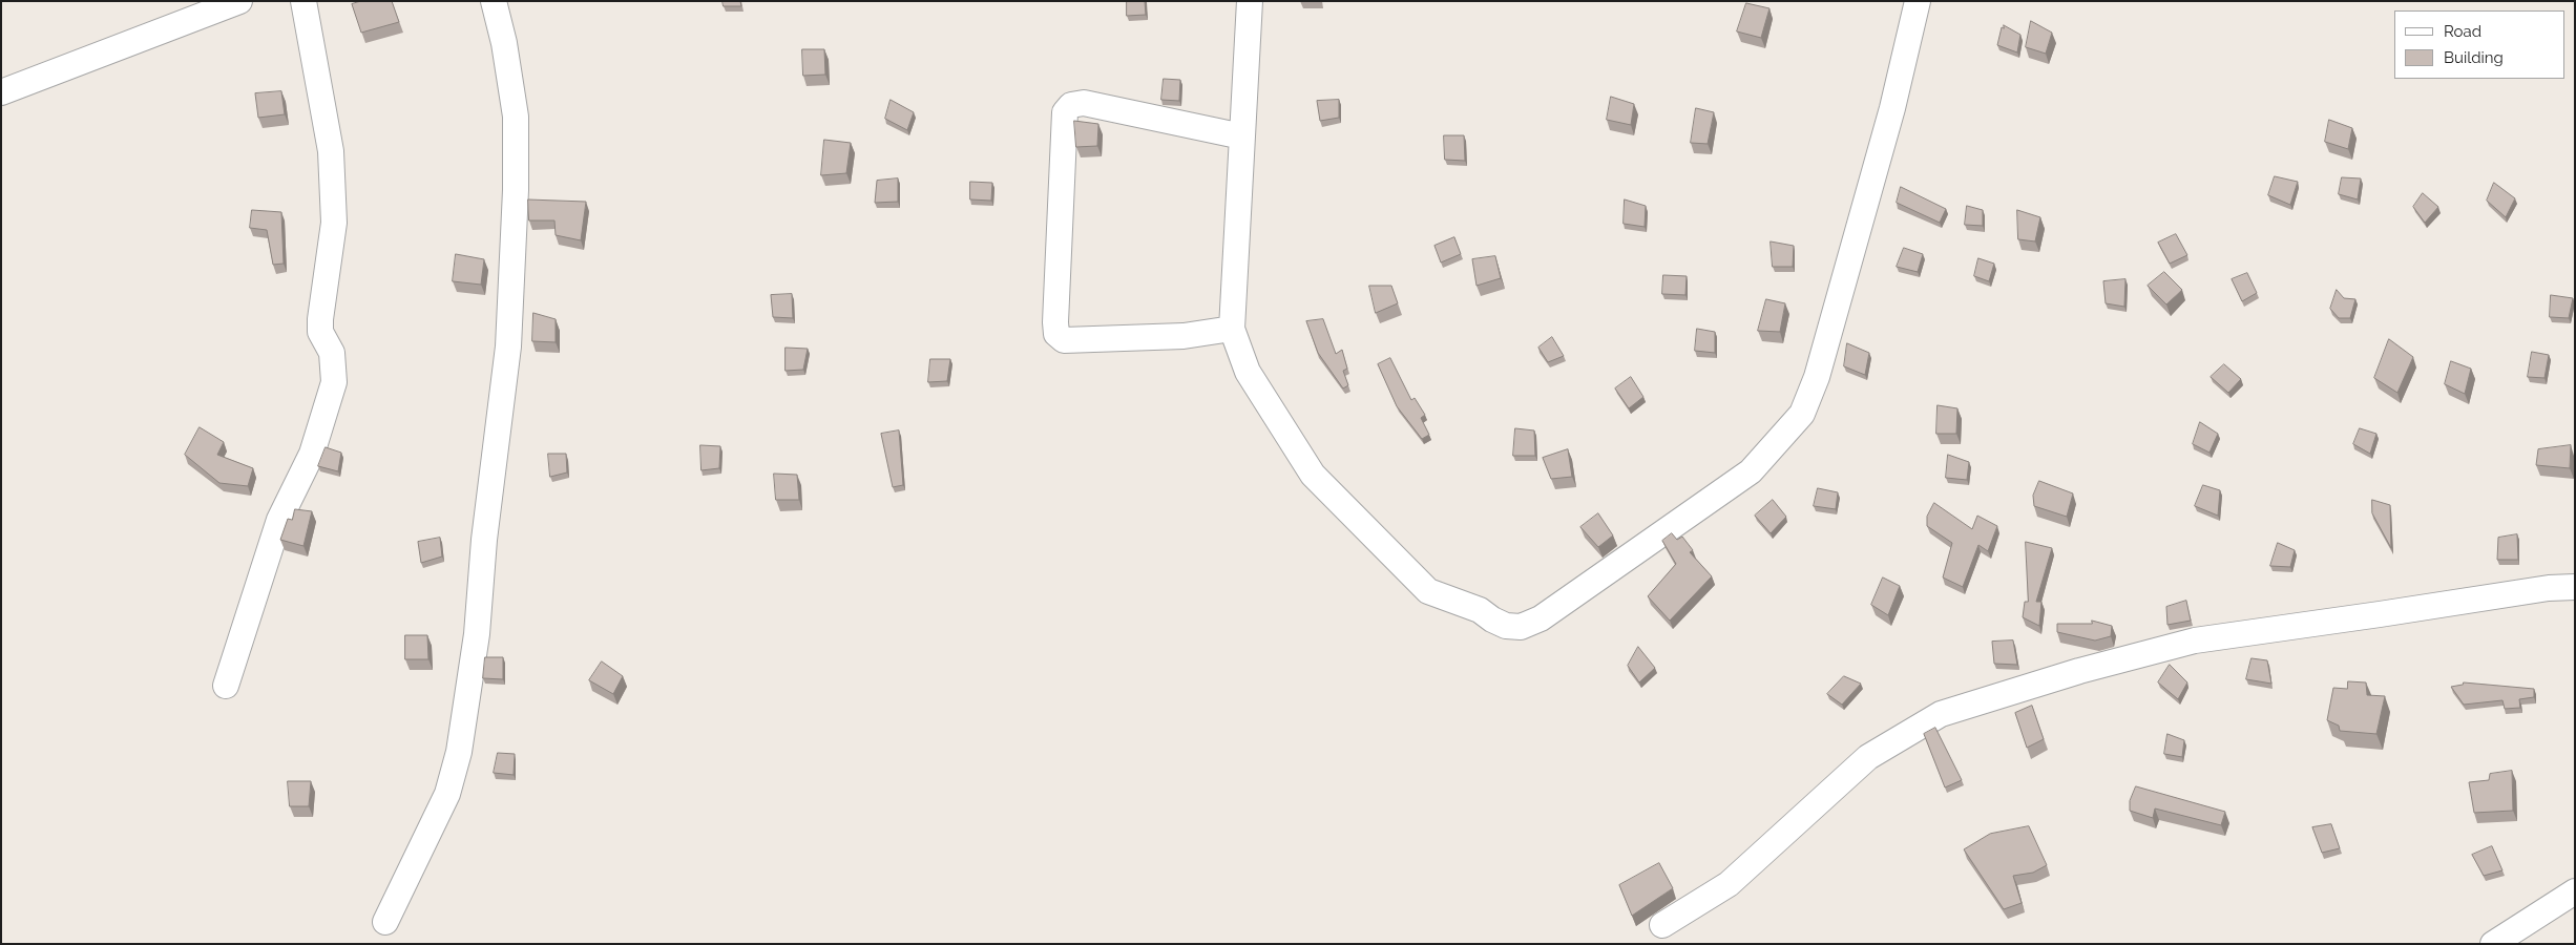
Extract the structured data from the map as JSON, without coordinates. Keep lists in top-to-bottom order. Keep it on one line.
{"legend":["Road","Building"]}
